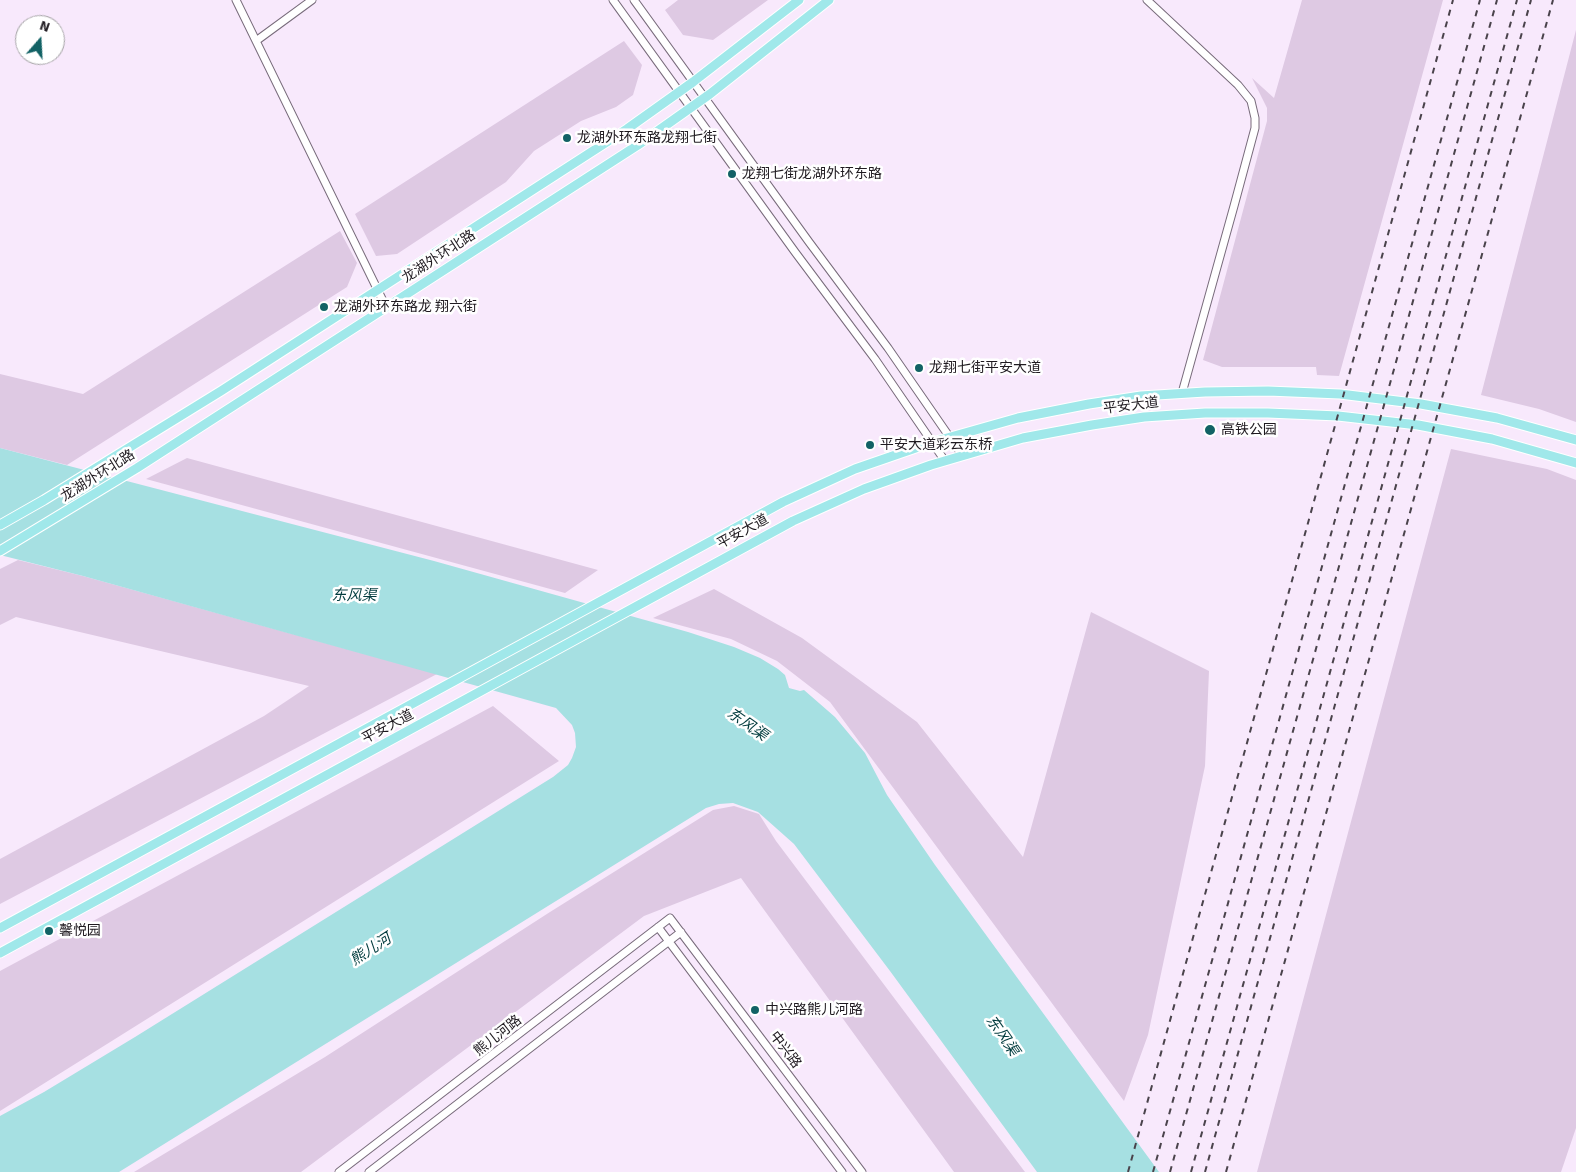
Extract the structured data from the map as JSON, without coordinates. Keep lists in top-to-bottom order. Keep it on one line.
{"streets":{"main road":["龙湖外环北路","平安大道"],"street":["熊儿河路","中兴路"]},"crossings":[["熊儿河路","中兴路"]],"water":["东风渠","熊儿河"],"places":["龙湖外环东路龙翔七街","龙翔七街龙湖外环东路","龙湖外环东路龙 翔六街","龙翔七街平安大道","高铁公园","平安大道彩云东桥","馨悦园","中兴路熊儿河路"],"north":"top"}
